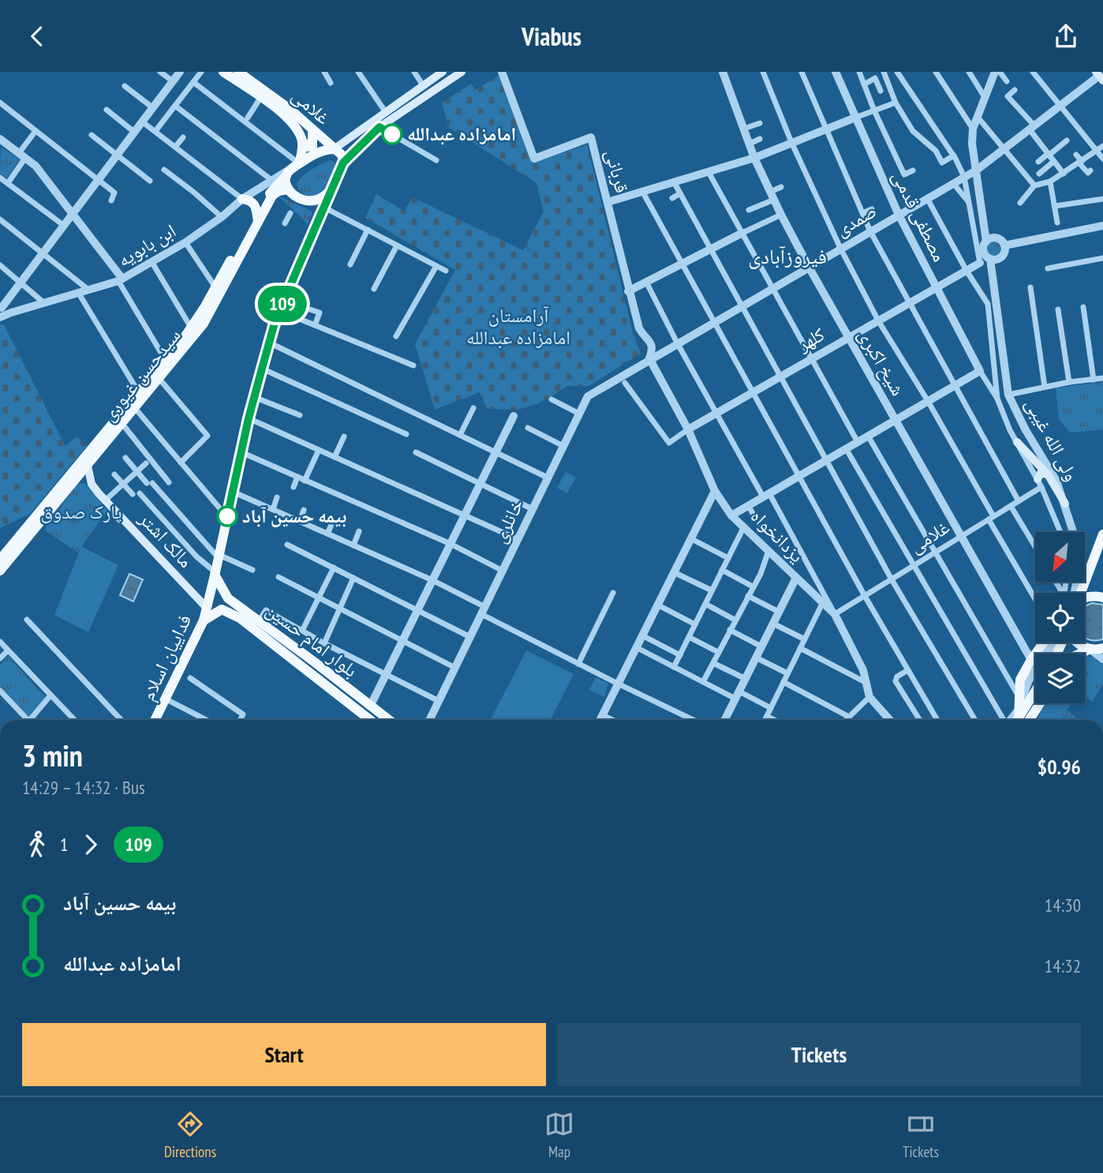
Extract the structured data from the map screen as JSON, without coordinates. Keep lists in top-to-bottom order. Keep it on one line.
{"streets":{"main road":["غلامی","سیدحسن غیوری","مالک اشتر","بلوار امام حسین","فداییان اسلام"],"street":["قربانی","مصطفی قدمی","صمدی","ابن بابویه","کلهر","شیخ اکبری","ولی الله غیبی","خانلری","یزدانخواه"]},"crossings":[["غلامی","ابن بابویه"],["غلامی","شیخ اکبری"],["غلامی","سیدحسن غیوری"],["غلامی","یزدانخواه"],["غلامی","فداییان اسلام"],["قربانی","صمدی"],["قربانی","خانلری"],["قربانی","یزدانخواه"],["مصطفی قدمی","صمدی"],["مصطفی قدمی","کلهر"],["صمدی","شیخ اکبری"],["صمدی","خانلری"],["صمدی","یزدانخواه"],["ابن بابویه","سیدحسن غیوری"],["ابن بابویه","فداییان اسلام"],["کلهر","شیخ اکبری"],["کلهر","یزدانخواه"],["سیدحسن غیوری","مالک اشتر"],["سیدحسن غیوری","فداییان اسلام"],["خانلری","یزدانخواه"],["مالک اشتر","فداییان اسلام"],["بلوار امام حسین","فداییان اسلام"]],"districts":["فیروزآبادی"],"parks":["آرامستان امامزاده عبدالله","پارک صدوق"],"places":["امامزاده عبدالله","بیمه حسین آباد"],"lines":["bus line 109"],"north":"bottom left","page":{"header":"Viabus","on_map":"109","heading":["3 min","14:29 – 14:32 · Bus","$0.96"],"legs":["1","109"],"list":[{"name":"بیمه حسین آباد","value":"14:30"},{"name":"امامزاده عبدالله","value":"14:32"}],"buttons":["Start","Tickets"],"tabs":["Directions","Map","Tickets"]}}
